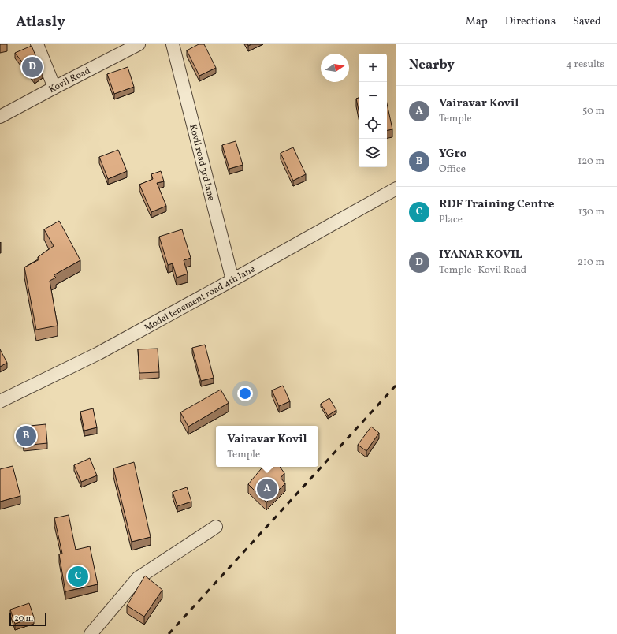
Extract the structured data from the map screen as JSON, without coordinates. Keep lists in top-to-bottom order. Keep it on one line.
{"streets":{"street":["Kovil Road","Kovil road 3rd lane","Model tenement road 4th lane"]},"crossings":[["Kovil road 3rd lane","Model tenement road 4th lane"]],"scale_bar":"20 m","north":"right","page":{"header":"Atlasly","nav":["Map","Directions","Saved"],"heading":["Nearby","4 results"],"map_buttons":["+","−"],"pins":["D","B","A","C"],"list":[{"mark":"A","name":"Vairavar Kovil","note":"Temple","value":"50 m"},{"mark":"B","name":"YGro","note":"Office","value":"120 m"},{"mark":"C","name":"RDF Training Centre","note":"Place","value":"130 m"},{"mark":"D","name":"IYANAR KOVIL","note":"Temple · Kovil Road","value":"210 m"}],"popup":["Vairavar Kovil","Temple"],"scale":"20 m"}}
